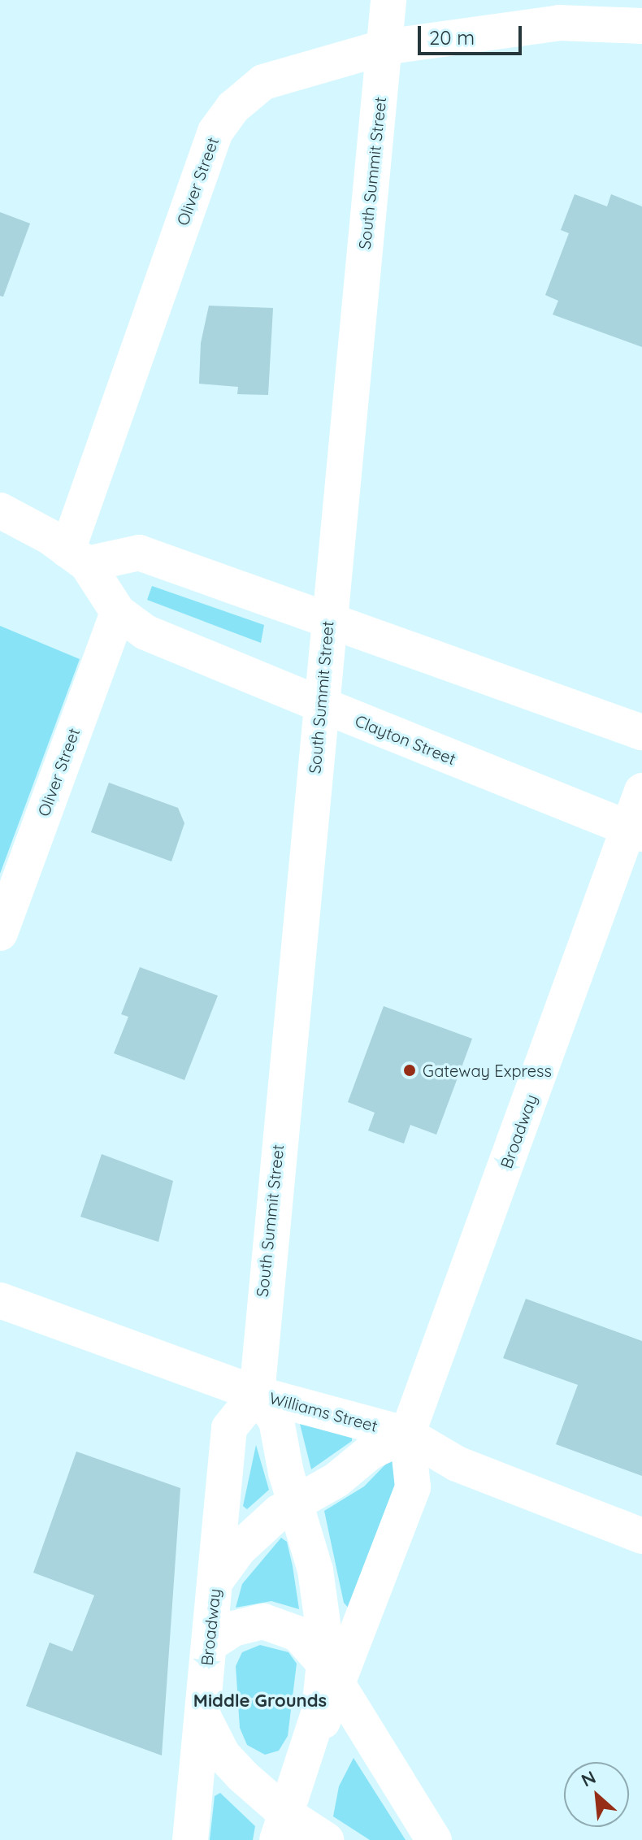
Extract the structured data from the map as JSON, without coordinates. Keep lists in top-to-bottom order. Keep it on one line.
{"streets":{"street":["South Summit Street","Oliver Street","Clayton Street","Broadway","Williams Street"]},"crossings":[["South Summit Street","Oliver Street"],["South Summit Street","Clayton Street"],["South Summit Street","Williams Street"],["Oliver Street","Clayton Street"],["Clayton Street","Broadway"],["Broadway","Williams Street"]],"districts":["Middle Grounds"],"places":["Gateway Express"],"scale_bar":"20 m","north":"top left"}
